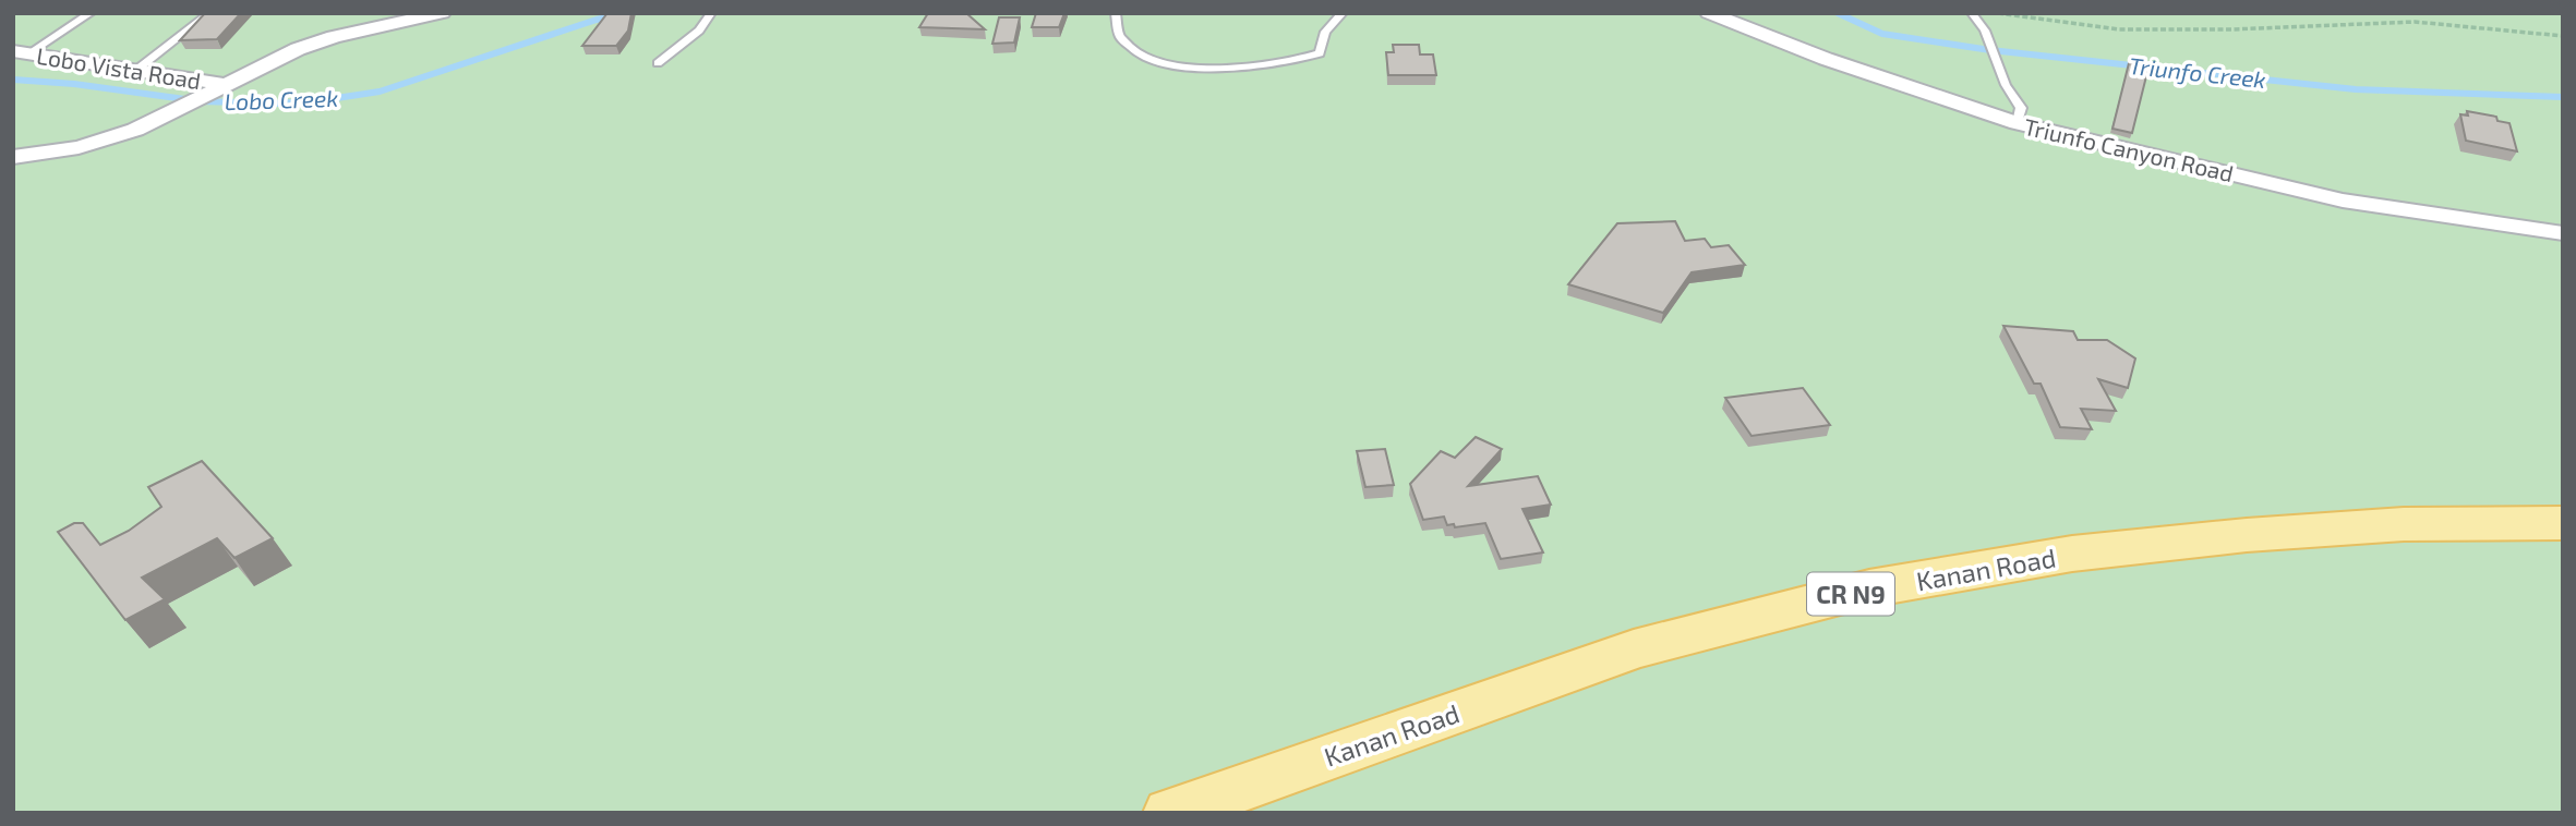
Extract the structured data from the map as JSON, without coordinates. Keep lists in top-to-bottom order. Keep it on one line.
{"streets":{"main road":["Kanan Road","CR N9"],"street":["Lobo Vista Road","Triunfo Canyon Road"]},"water":["Triunfo Creek","Lobo Creek"]}
